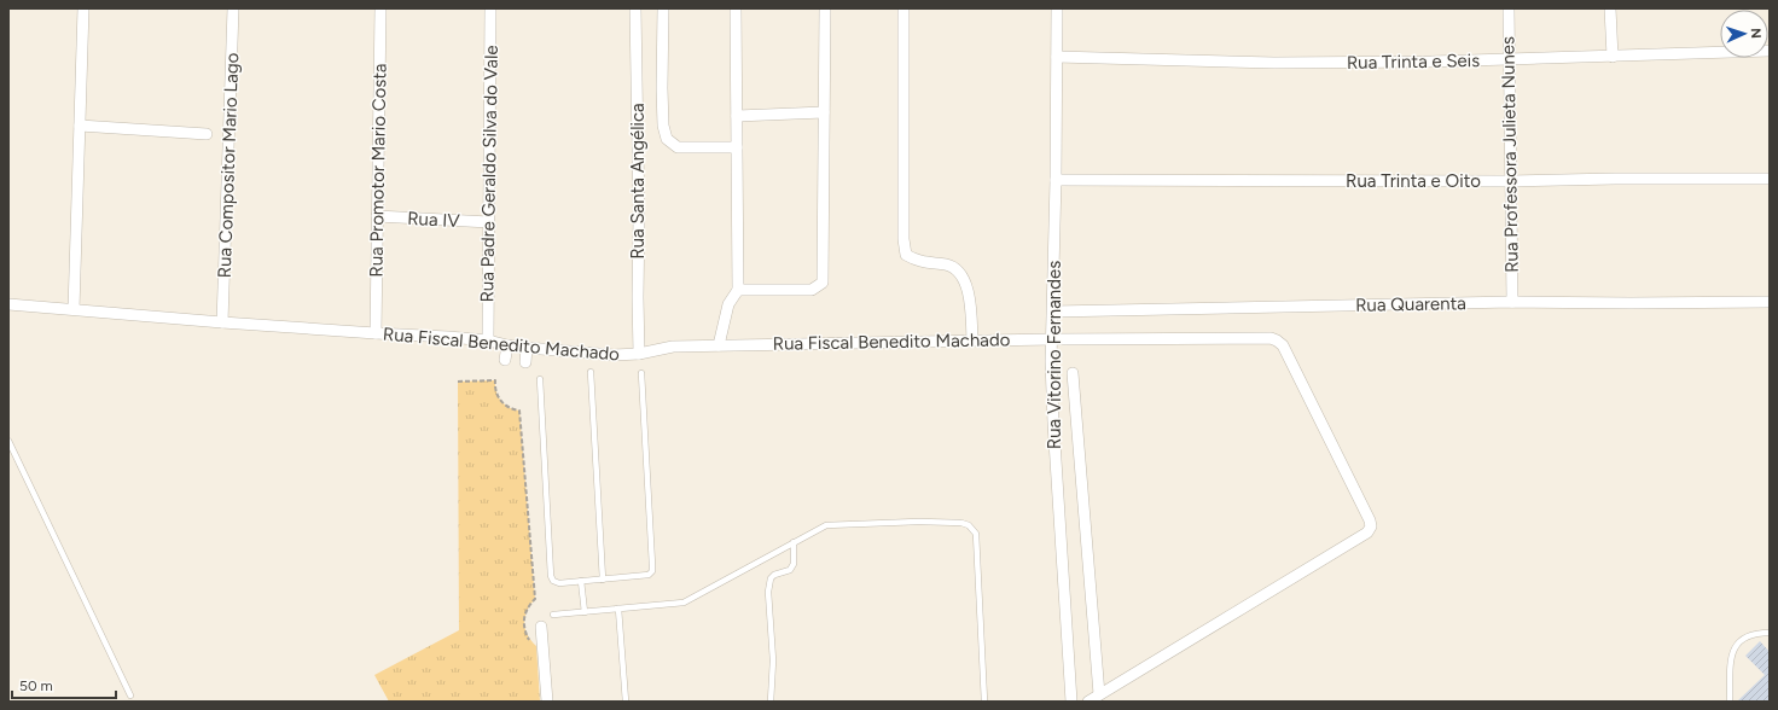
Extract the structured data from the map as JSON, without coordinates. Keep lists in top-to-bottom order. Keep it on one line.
{"streets":{"street":["Rua Trinta e Seis","Rua Professora Julieta Nunes","Rua Compositor Mario Lago","Rua Promotor Mario Costa","Rua Padre Geraldo Silva do Vale","Rua Santa Angélica","Rua Trinta e Oito","Rua IV","Rua Quarenta","Rua Fiscal Benedito Machado","Rua Vitorino Fernandes"]},"crossings":[["Rua Trinta e Seis","Rua Professora Julieta Nunes"],["Rua Trinta e Seis","Rua Vitorino Fernandes"],["Rua Professora Julieta Nunes","Rua Trinta e Oito"],["Rua Professora Julieta Nunes","Rua Quarenta"],["Rua Compositor Mario Lago","Rua Fiscal Benedito Machado"],["Rua Promotor Mario Costa","Rua IV"],["Rua Promotor Mario Costa","Rua Fiscal Benedito Machado"],["Rua Padre Geraldo Silva do Vale","Rua IV"],["Rua Padre Geraldo Silva do Vale","Rua Fiscal Benedito Machado"],["Rua Santa Angélica","Rua Fiscal Benedito Machado"],["Rua Trinta e Oito","Rua Vitorino Fernandes"],["Rua Quarenta","Rua Vitorino Fernandes"],["Rua Fiscal Benedito Machado","Rua Vitorino Fernandes"]],"scale_bar":"50 m","north":"right"}
